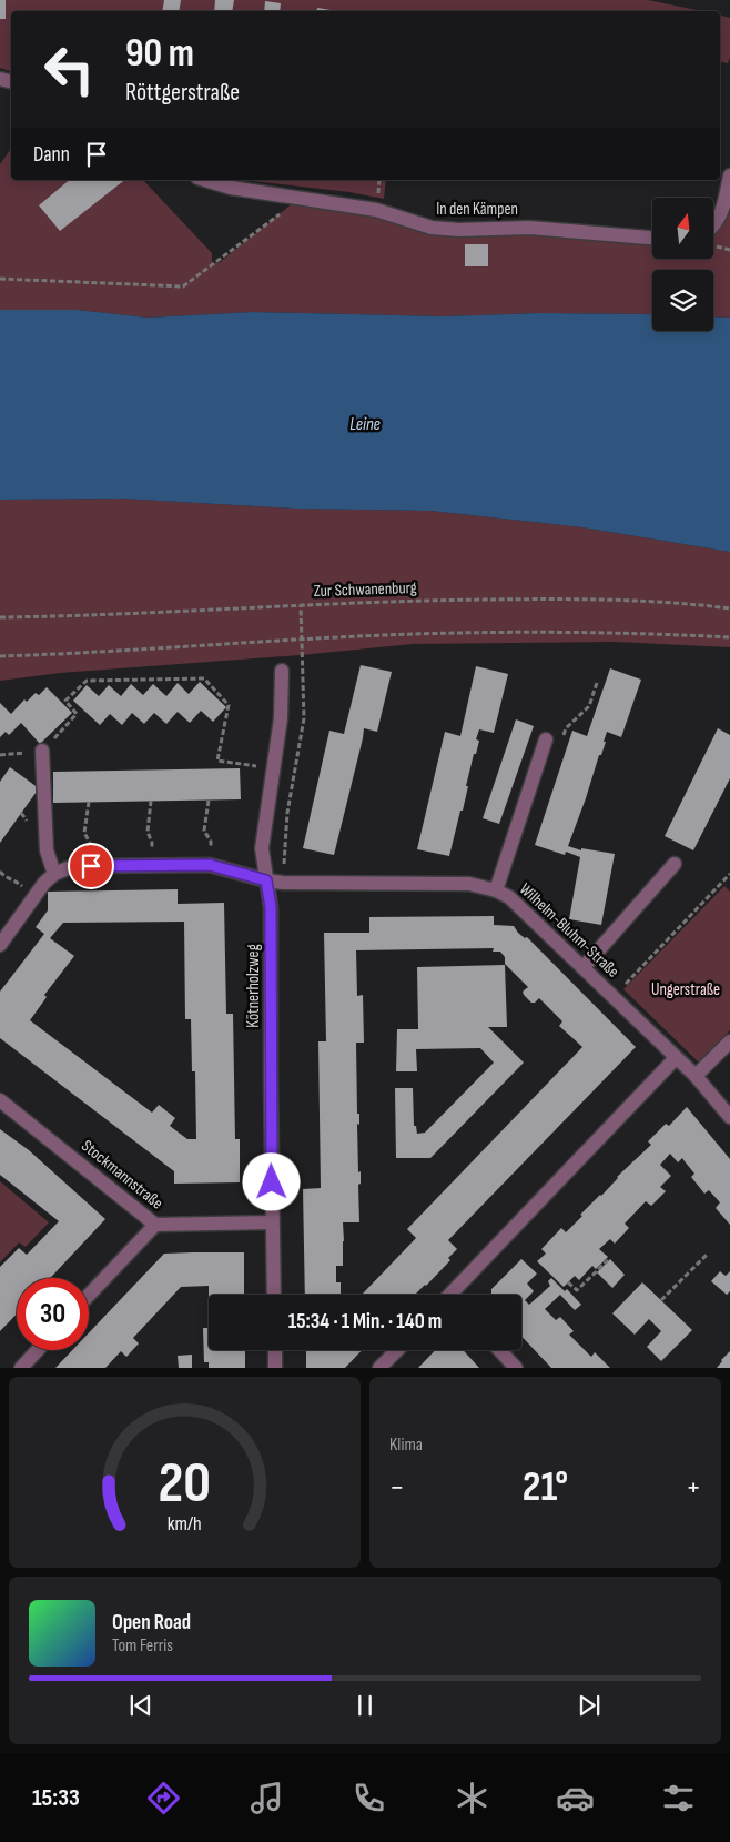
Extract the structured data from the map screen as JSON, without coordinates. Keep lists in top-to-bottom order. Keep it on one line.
{"streets":{"street":["In den Kämpen","Wilhelm-Bluhm-Straße","Kötnerholzweg","Stockmannstraße"],"path":["Zur Schwanenburg"]},"crossings":[["Wilhelm-Bluhm-Straße","Kötnerholzweg"],["Kötnerholzweg","Stockmannstraße"]],"water":["Leine"],"parks":["Ungerstraße"],"north":"top","page":{"turn":["90 m","Röttgerstraße"],"then":"Dann","limit":"30","trip":"15:34 · 1 Min. · 140 m","tile":"Klima","heat":["−","21°","+"],"song":["Open Road","Tom Ferris"],"tabs":"15:33","gauge":["20","km/h"]}}
